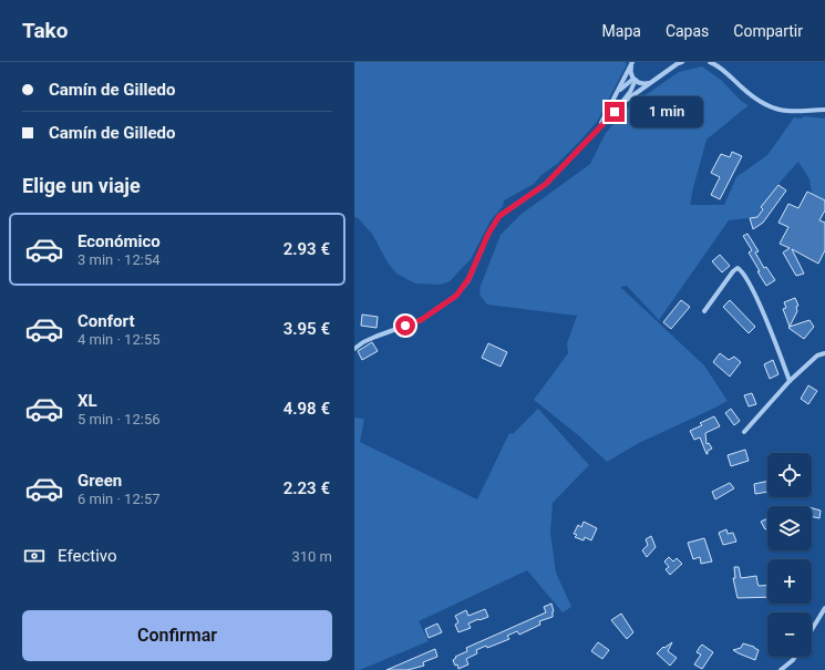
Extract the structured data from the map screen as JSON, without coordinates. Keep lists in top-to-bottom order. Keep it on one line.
{"page":{"header":"Tako","nav":["Mapa","Capas","Compartir"],"banner":["Camín de Gilledo","Camín de Gilledo"],"bubble":"1 min","heading":"Elige un viaje","list":[{"name":"Económico","note":"3 min · 12:54","value":"2.93 €"},{"name":"Confort","note":"4 min · 12:55","value":"3.95 €"},{"name":"XL","note":"5 min · 12:56","value":"4.98 €"},{"name":"Green","note":"6 min · 12:57","value":"2.23 €"}],"map_buttons":["+","−"],"pay":["Efectivo","310 m"],"buttons":"Confirmar"}}
